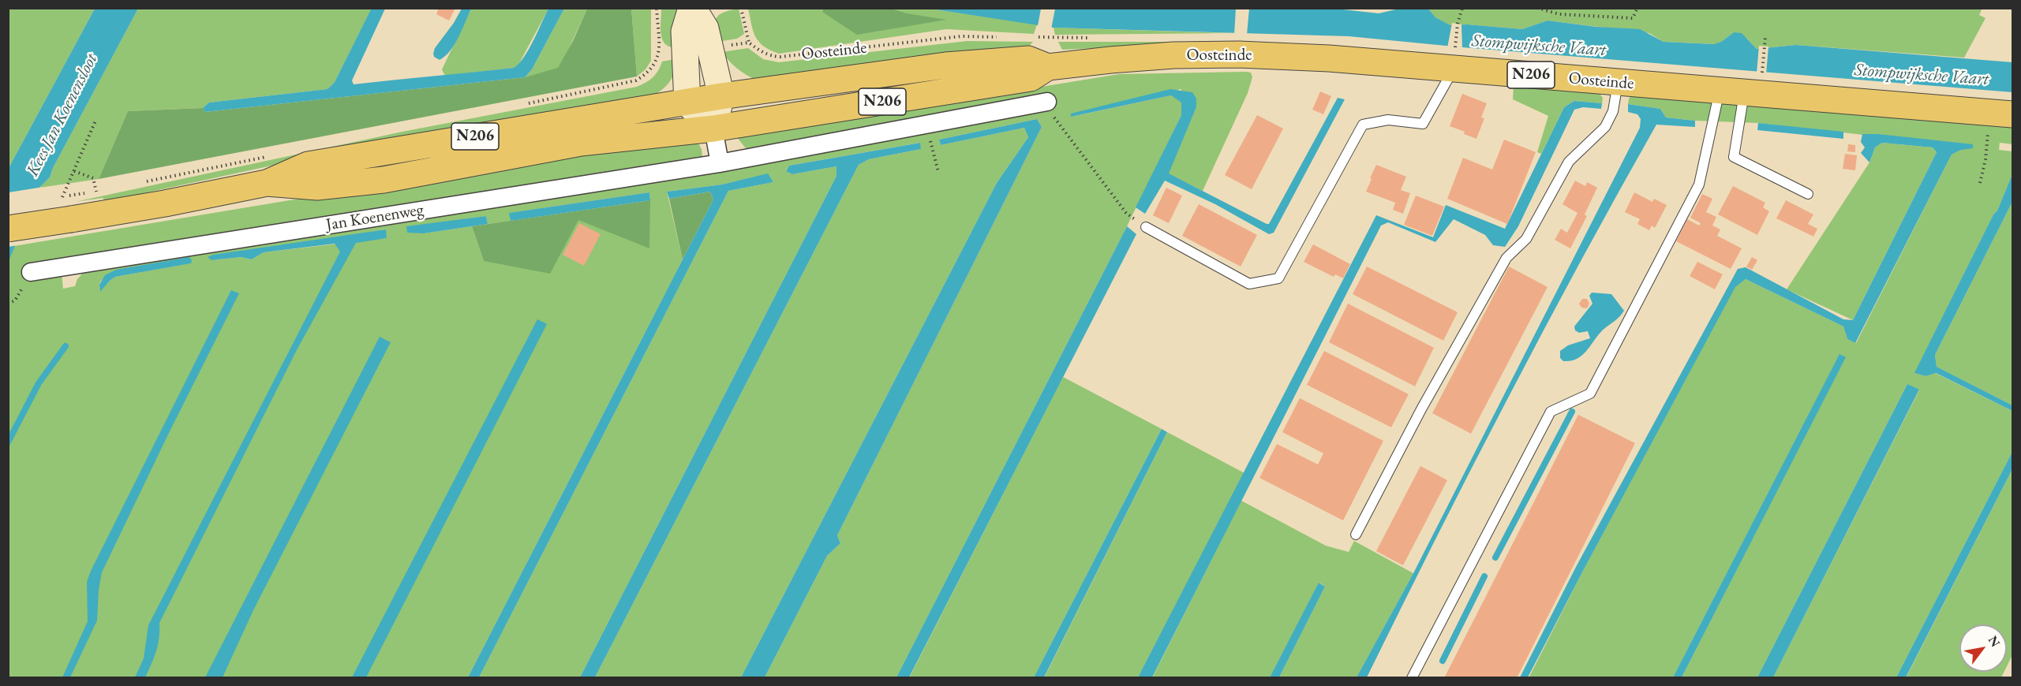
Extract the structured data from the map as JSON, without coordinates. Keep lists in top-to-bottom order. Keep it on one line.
{"streets":{"main road":["Oosteinde","N206"],"street":["Jan Koenenweg"]},"crossings":[["Oosteinde","N206"]],"water":["Stompwijksche Vaart","Kees Jan Koenensloot"],"north":"top right"}
